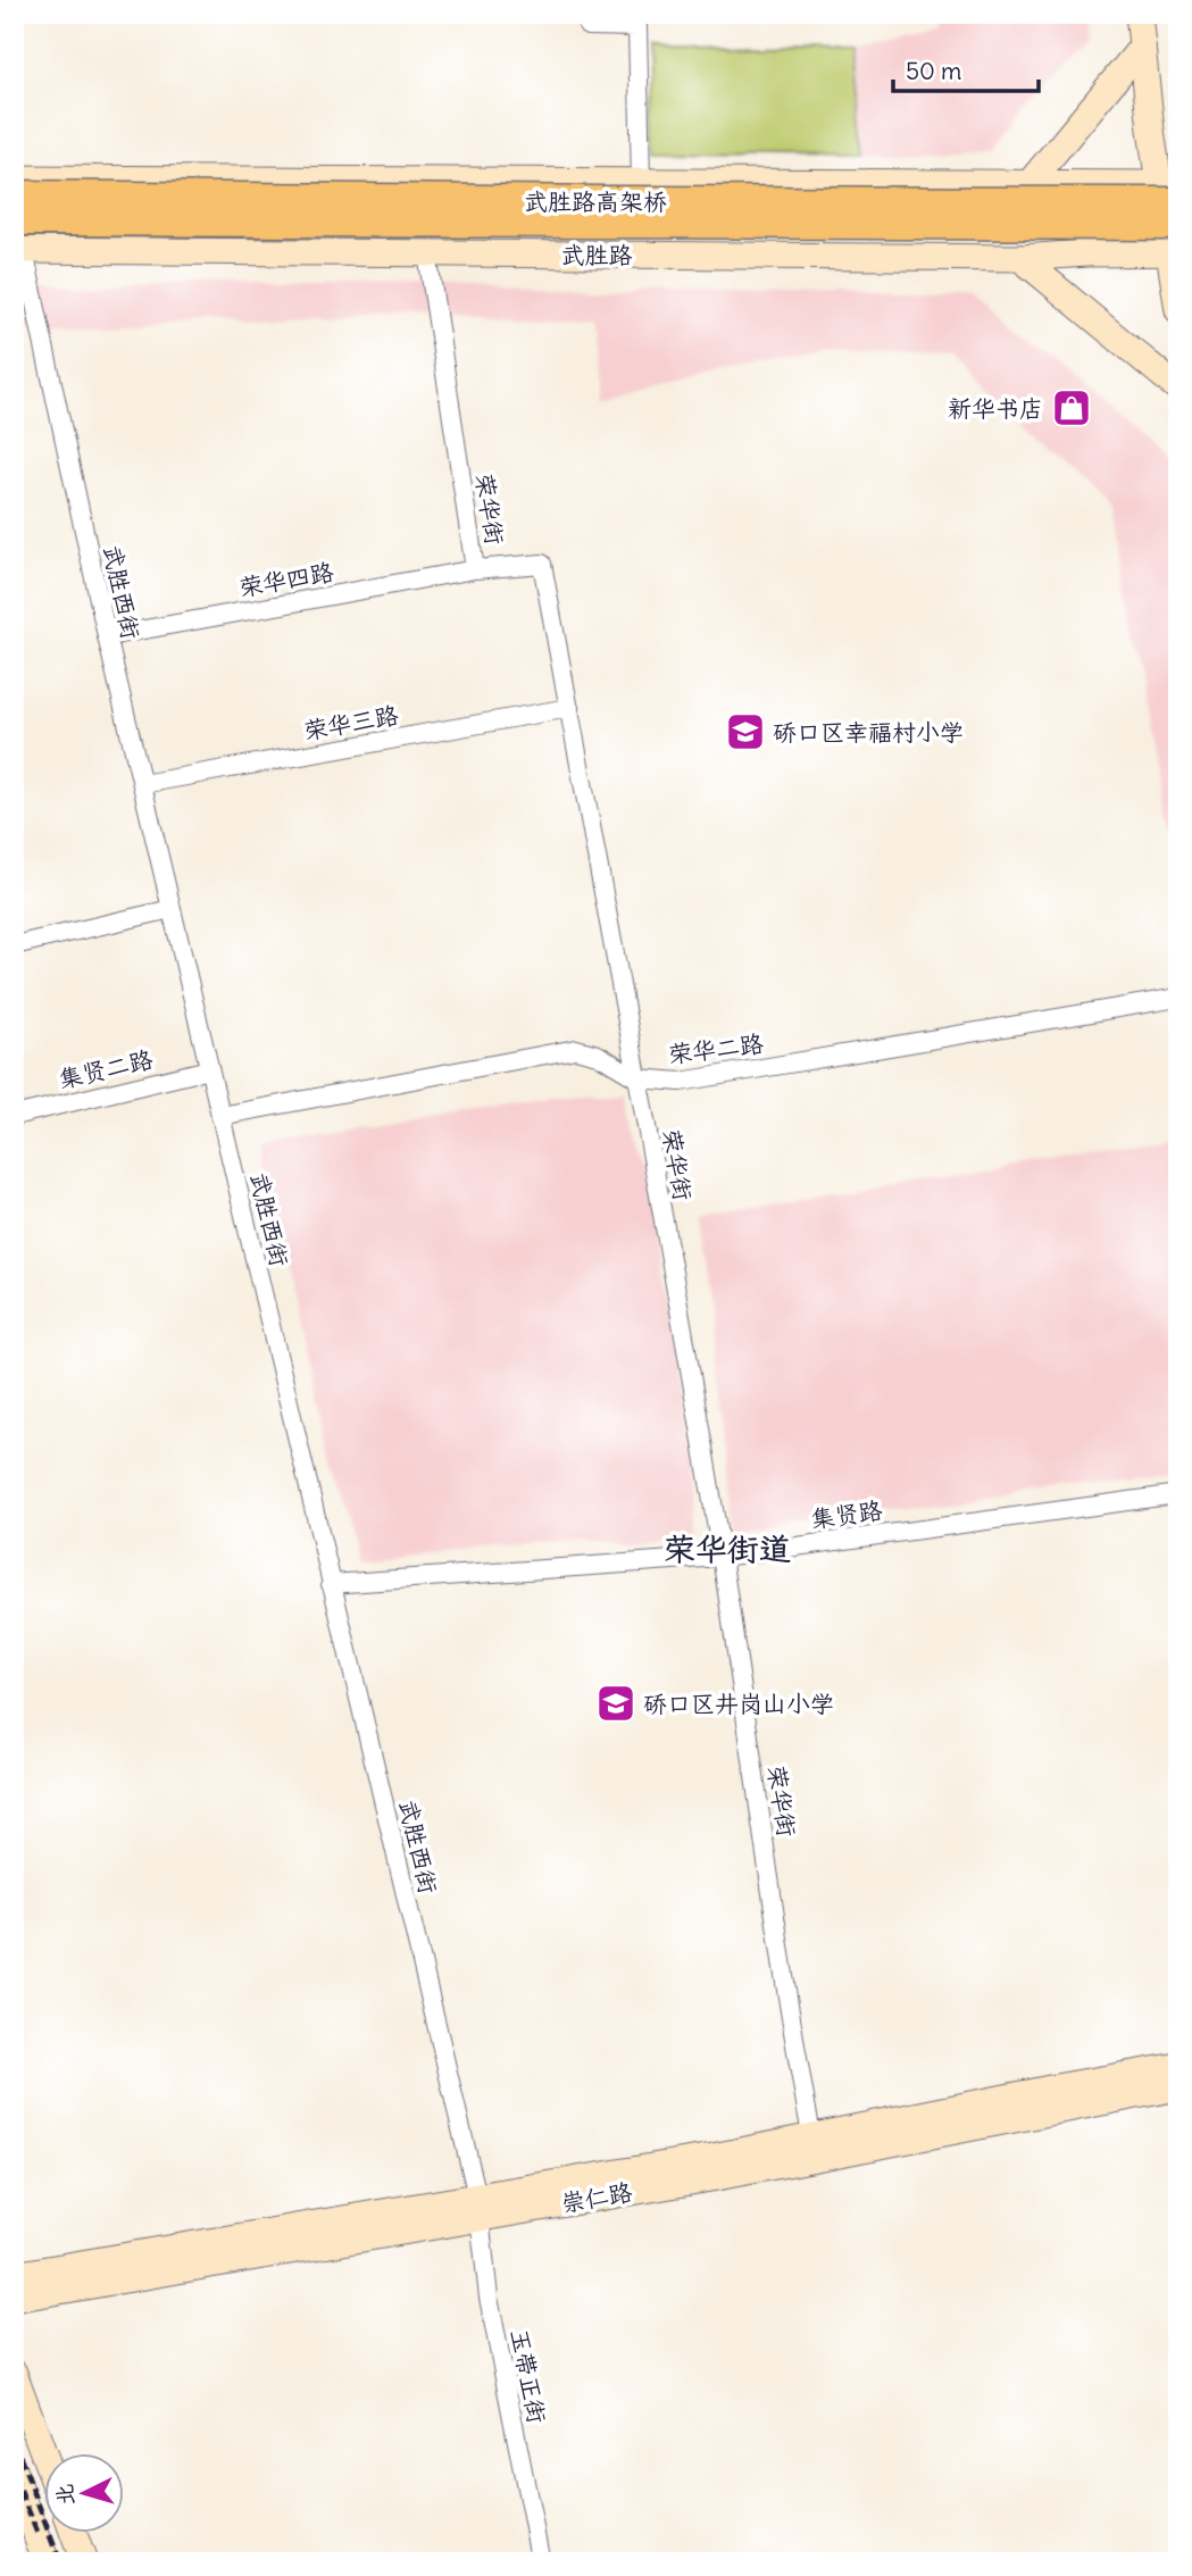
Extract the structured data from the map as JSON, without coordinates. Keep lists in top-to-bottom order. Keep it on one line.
{"streets":{"main road":["武胜路高架桥","武胜路","崇仁路"],"street":["荣华街","荣华四路","武胜西街","荣华三路","荣华二路","集贤二路","集贤路","玉带正街"]},"crossings":[["武胜路高架桥","武胜路"],["武胜路","荣华街"],["武胜路","武胜西街"],["荣华街","荣华四路"],["荣华街","荣华三路"],["荣华街","荣华二路"],["荣华街","集贤路"],["荣华街","崇仁路"],["荣华四路","武胜西街"],["武胜西街","荣华三路"],["武胜西街","荣华二路"],["武胜西街","集贤二路"],["武胜西街","集贤路"],["武胜西街","崇仁路"],["武胜西街","玉带正街"],["崇仁路","玉带正街"]],"districts":["荣华街道"],"places":{"shop":["新华书店"],"school or university":["硚口区幸福村小学","硚口区井岗山小学"]},"scale_bar":"50 m","north":"left"}
